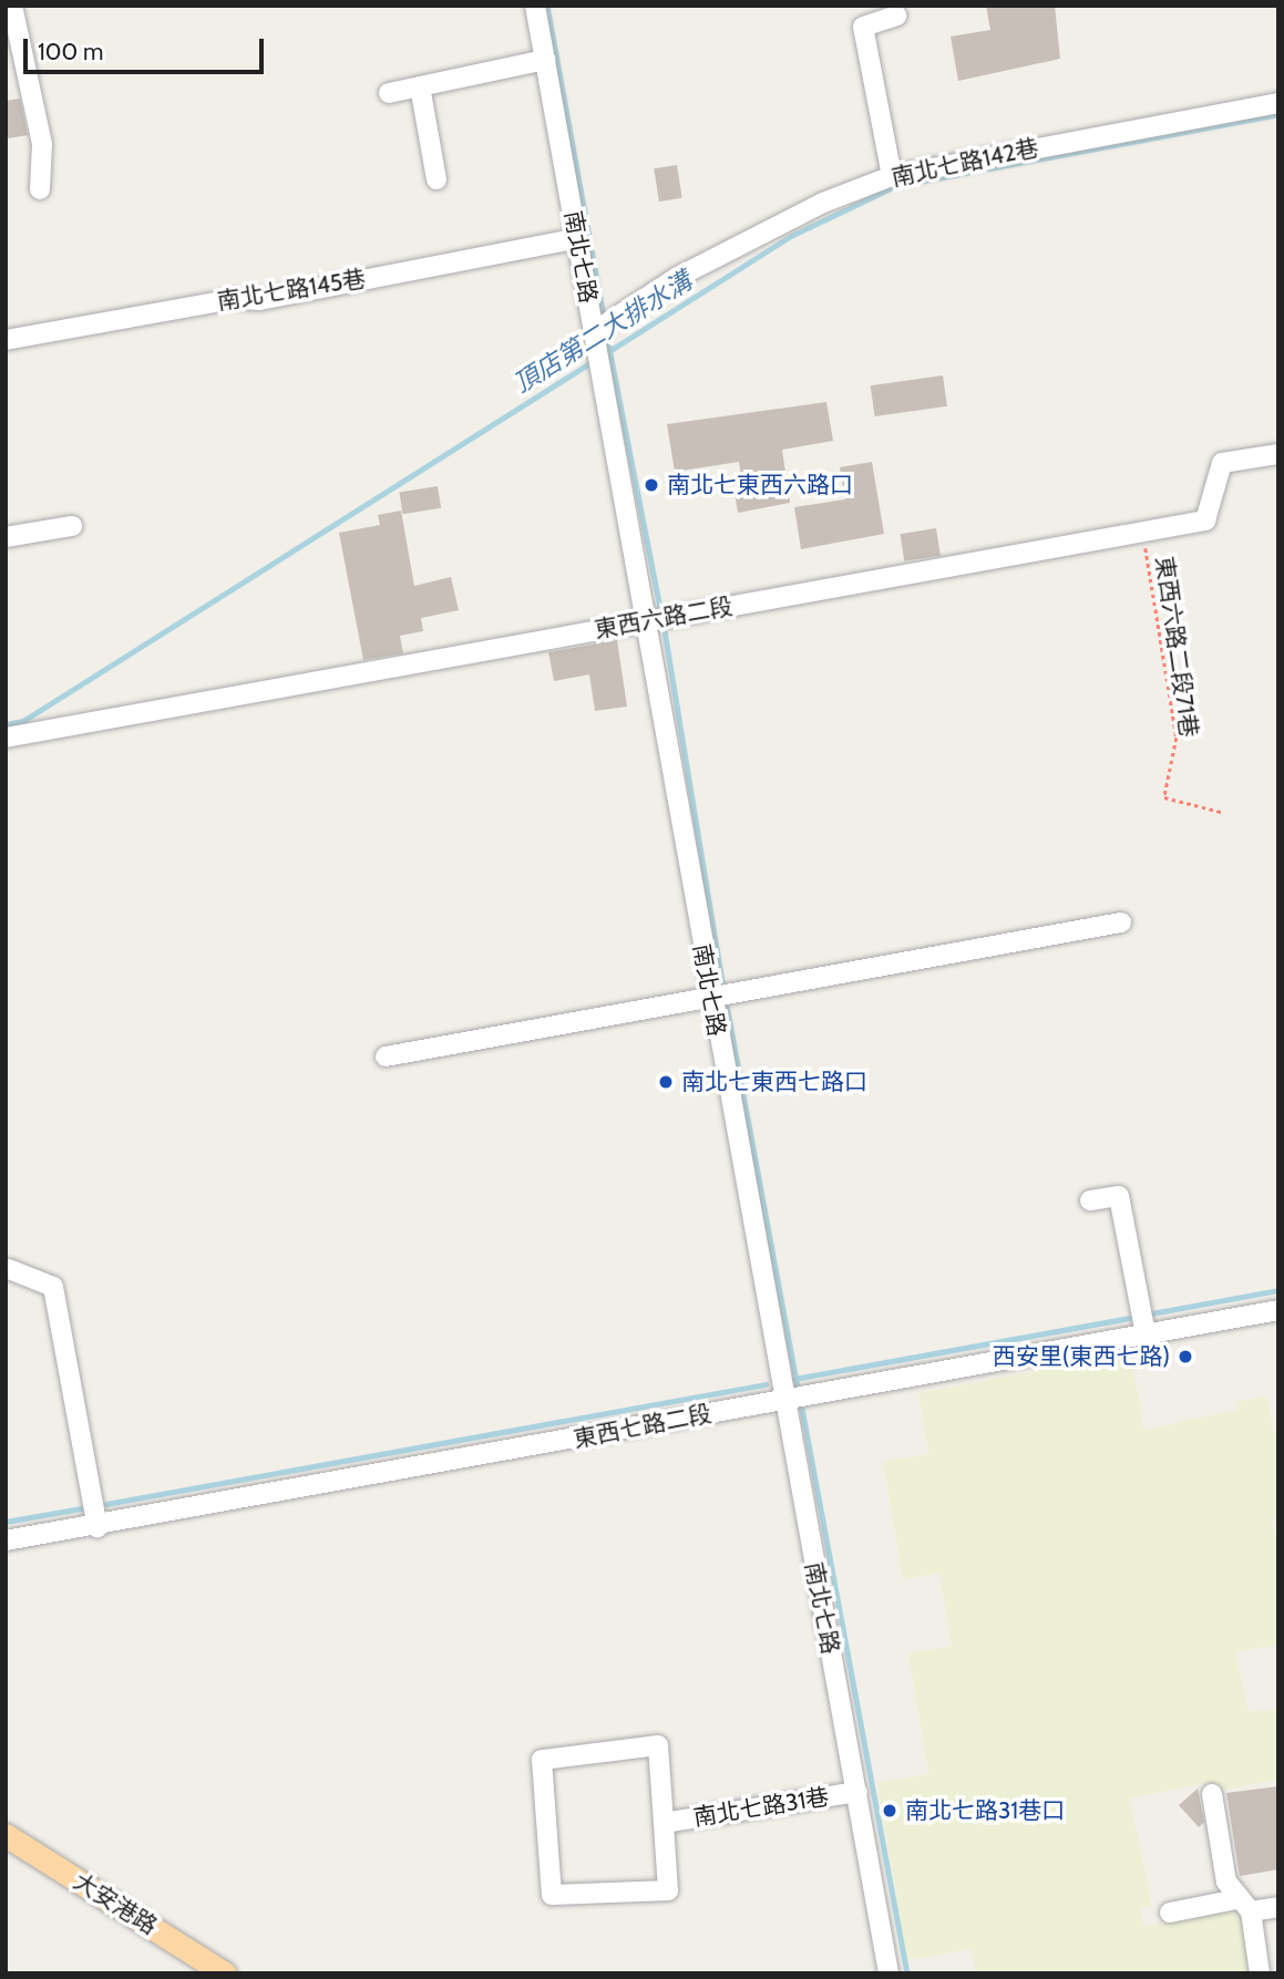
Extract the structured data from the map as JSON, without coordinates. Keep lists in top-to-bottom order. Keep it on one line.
{"streets":{"main road":["大安港路"],"street":["南北七路142巷","南北七路","南北七路145巷","東西六路二段","東西七路二段","南北七路31巷"],"path":["東西六路二段71巷"]},"crossings":[["南北七路142巷","南北七路"],["南北七路","南北七路145巷"],["南北七路","東西六路二段"],["南北七路","東西七路二段"],["南北七路","南北七路31巷"],["東西六路二段","東西六路二段71巷"]],"water":["頂店第二大排水溝"],"places":["南北七東西六路口","南北七東西七路口","西安里(東西七路)","南北七路31巷口"],"scale_bar":"100 m"}
